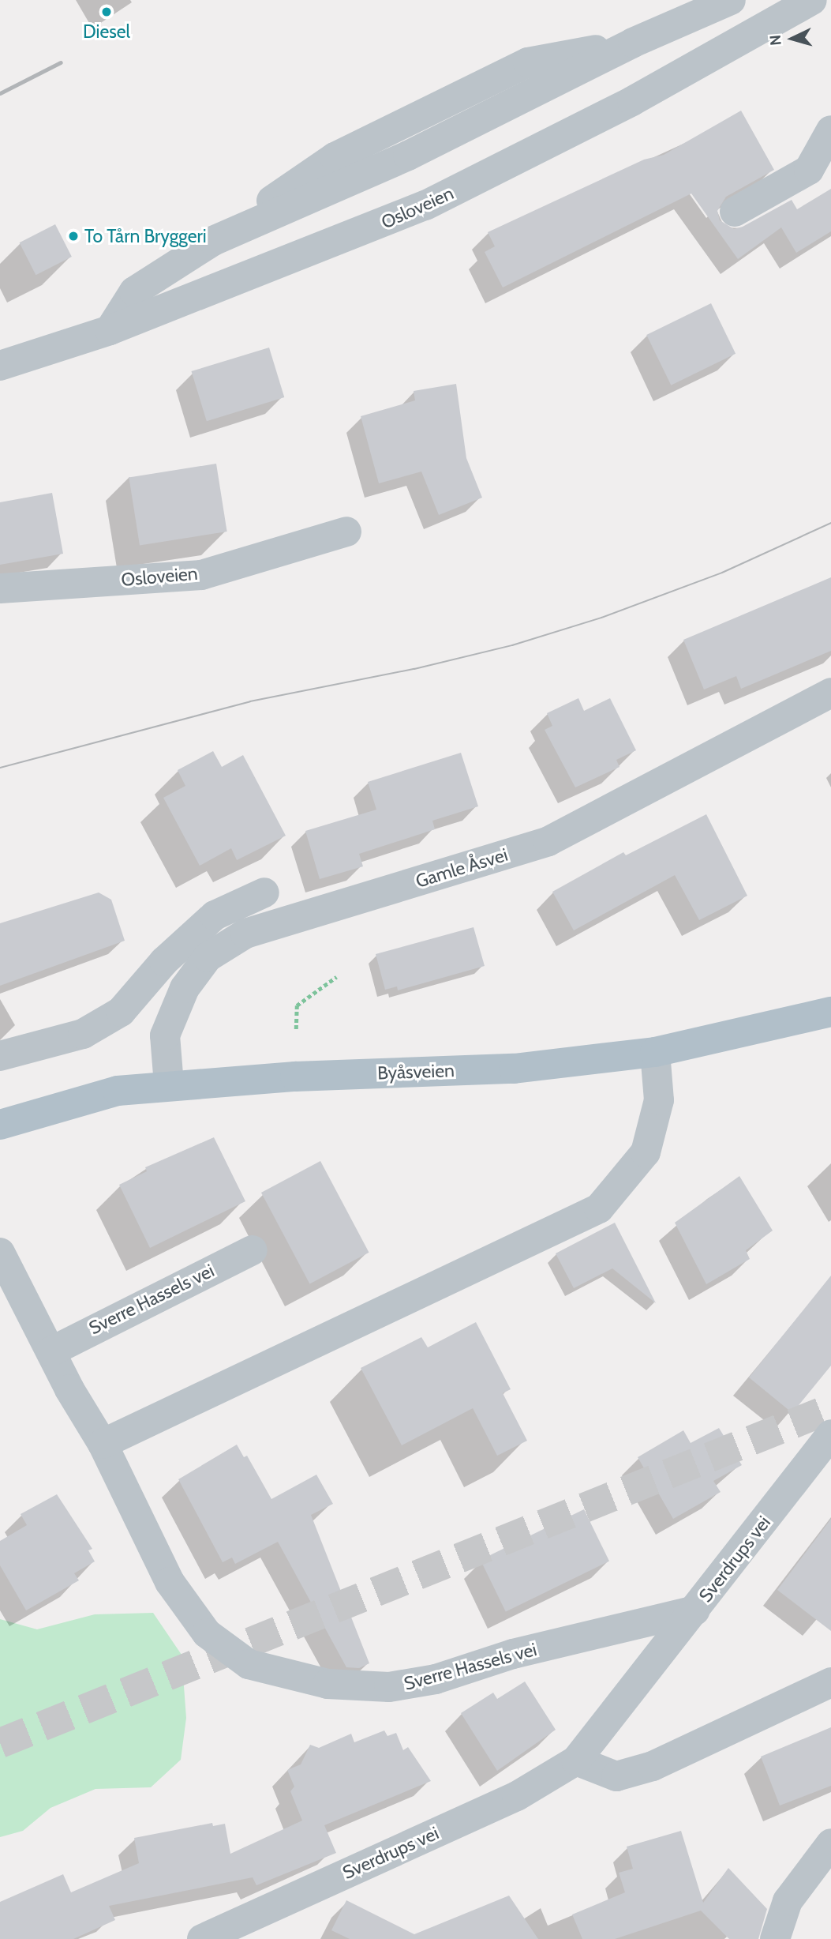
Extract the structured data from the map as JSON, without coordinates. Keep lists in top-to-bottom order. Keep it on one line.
{"streets":{"main road":["Byåsveien"],"street":["Osloveien","Gamle Åsvei","Sverre Hassels vei","Sverdrups vei"]},"crossings":[["Gamle Åsvei","Byåsveien"],["Sverre Hassels vei","Sverdrups vei"]],"places":["Diesel","To Tårn Bryggeri"],"north":"left"}
